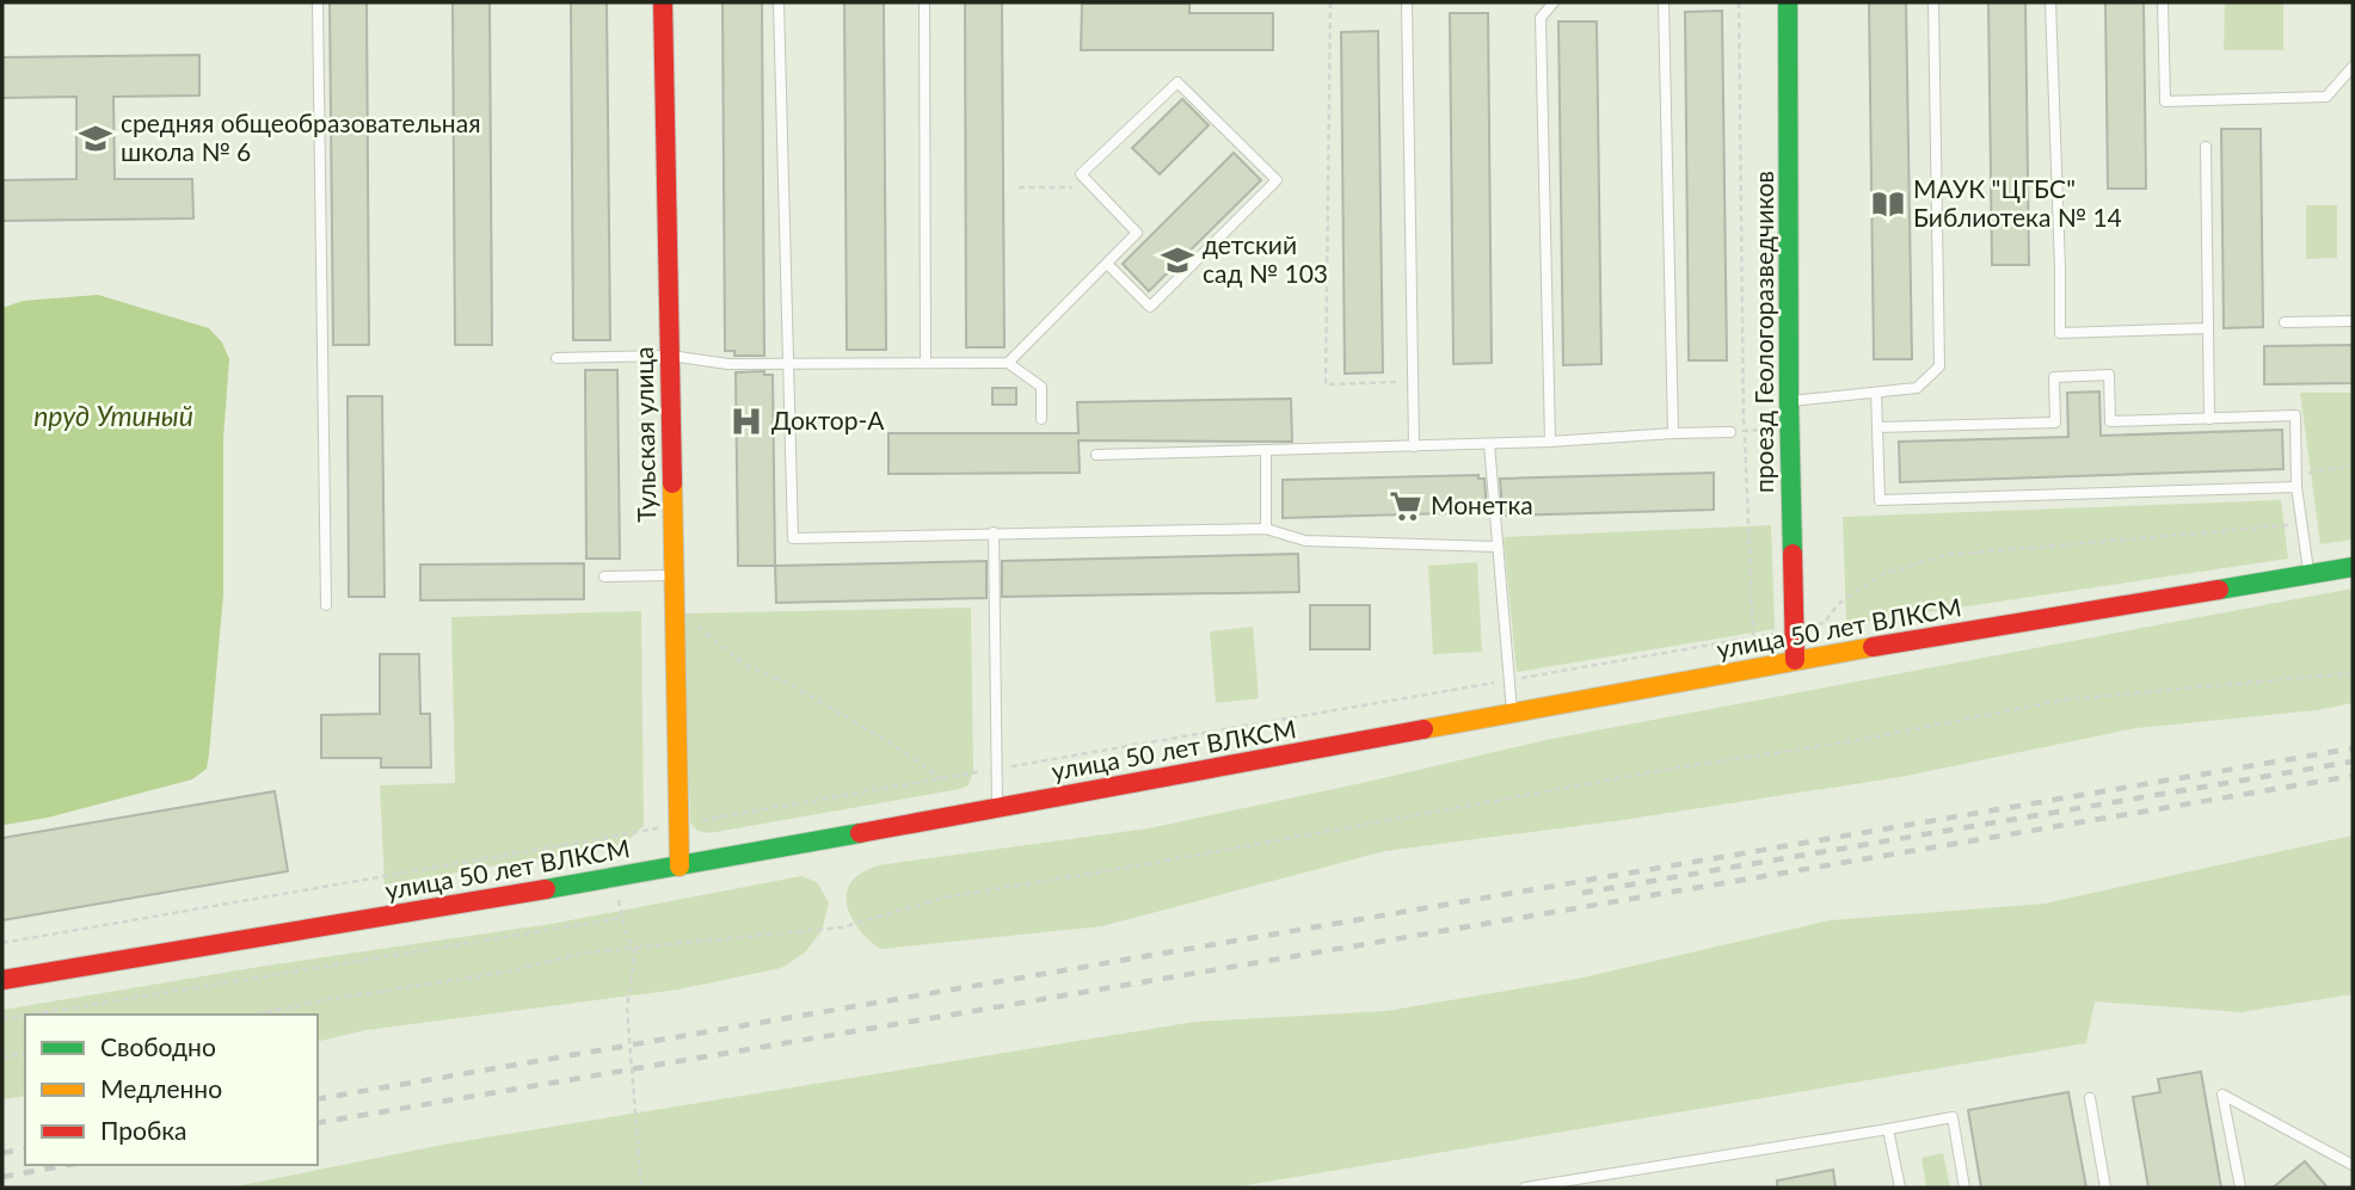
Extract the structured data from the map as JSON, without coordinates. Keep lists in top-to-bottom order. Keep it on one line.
{"streets":{"street":["проезд Геологоразведчиков","Тульская улица","улица 50 лет ВЛКСМ"]},"crossings":[["проезд Геологоразведчиков","улица 50 лет ВЛКСМ"],["Тульская улица","улица 50 лет ВЛКСМ"]],"water":["пруд Утиный"],"places":{"school or university":["средняя общеобразовательная школа № 6","детский сад № 103"],"library":["МАУК \"ЦГБС\" Библиотека № 14"],"hospital":["Доктор-А"],"supermarket":["Монетка"]},"legend":["Свободно","Медленно","Пробка"]}
